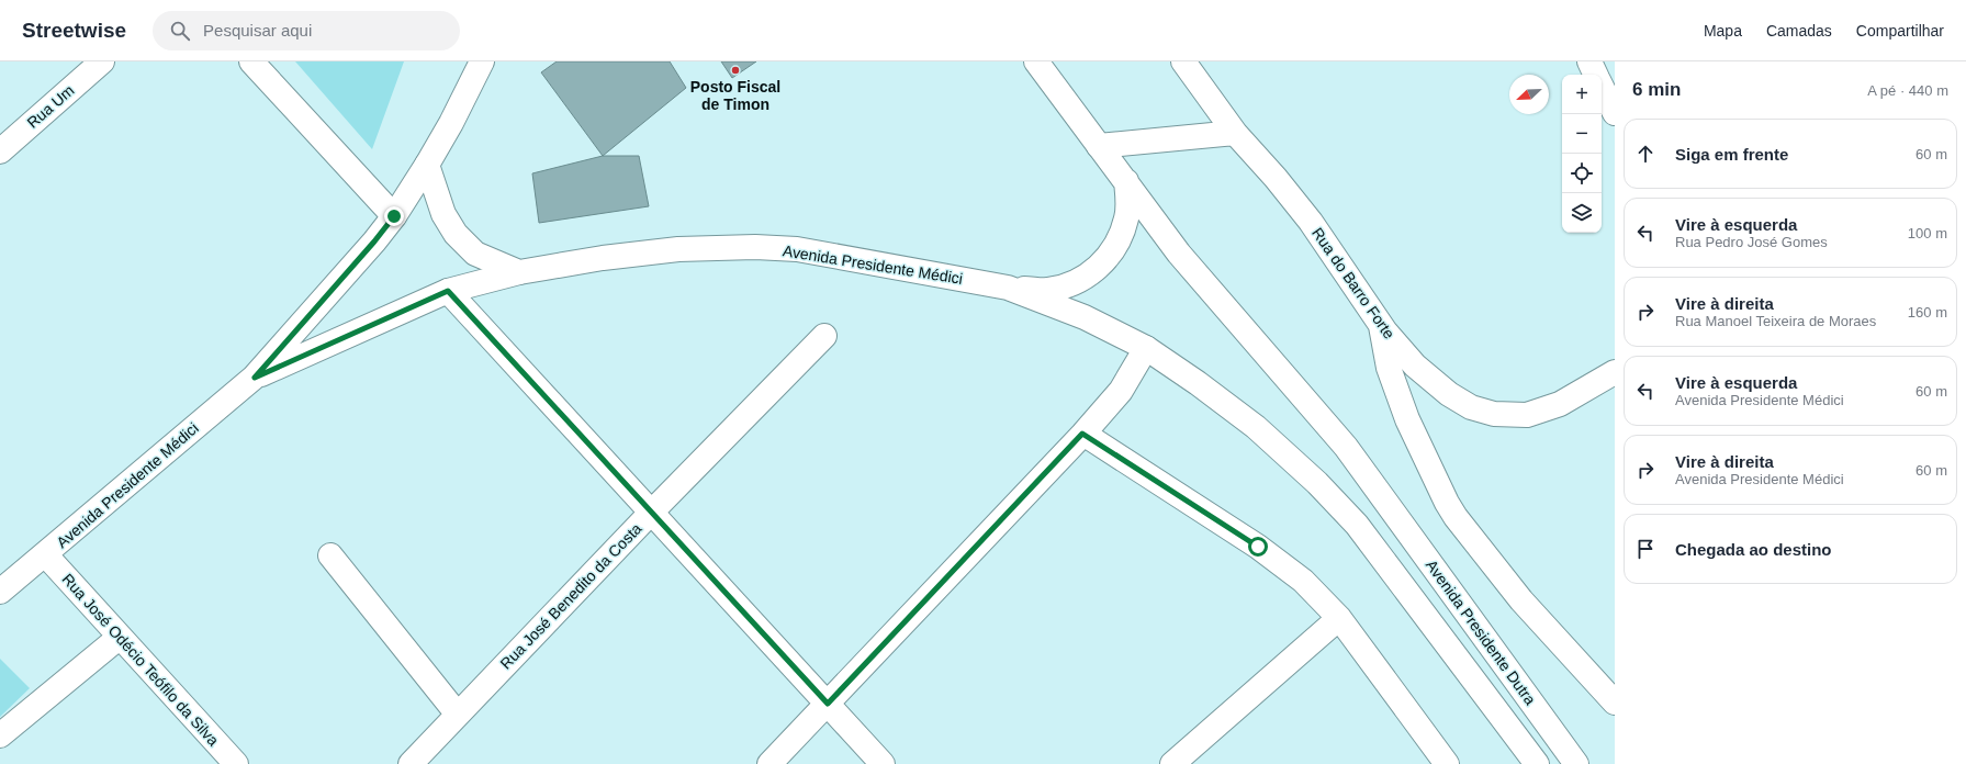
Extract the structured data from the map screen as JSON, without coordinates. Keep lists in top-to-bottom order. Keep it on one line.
{"streets":{"main road":["Rua Um","Avenida Presidente Médici","Rua do Barro Forte","Rua José Benedito da Costa","Avenida Presidente Dutra","Rua José Odécio Teófilo da Silva"]},"crossings":[["Avenida Presidente Médici","Rua José Odécio Teófilo da Silva"]],"places":["Posto Fiscal de Timon"],"north":"bottom left","page":{"header":"Streetwise","search":"Pesquisar aqui","nav":["Mapa","Camadas","Compartilhar"],"heading":["6 min","A pé · 440 m"],"map_buttons":["+","−"],"list":[["Siga em frente","60 m"],["Vire à esquerda","Rua Pedro José Gomes","100 m"],["Vire à direita","Rua Manoel Teixeira de Moraes","160 m"],["Vire à esquerda","Avenida Presidente Médici","60 m"],["Vire à direita","Avenida Presidente Médici","60 m"],"Chegada ao destino"]}}
